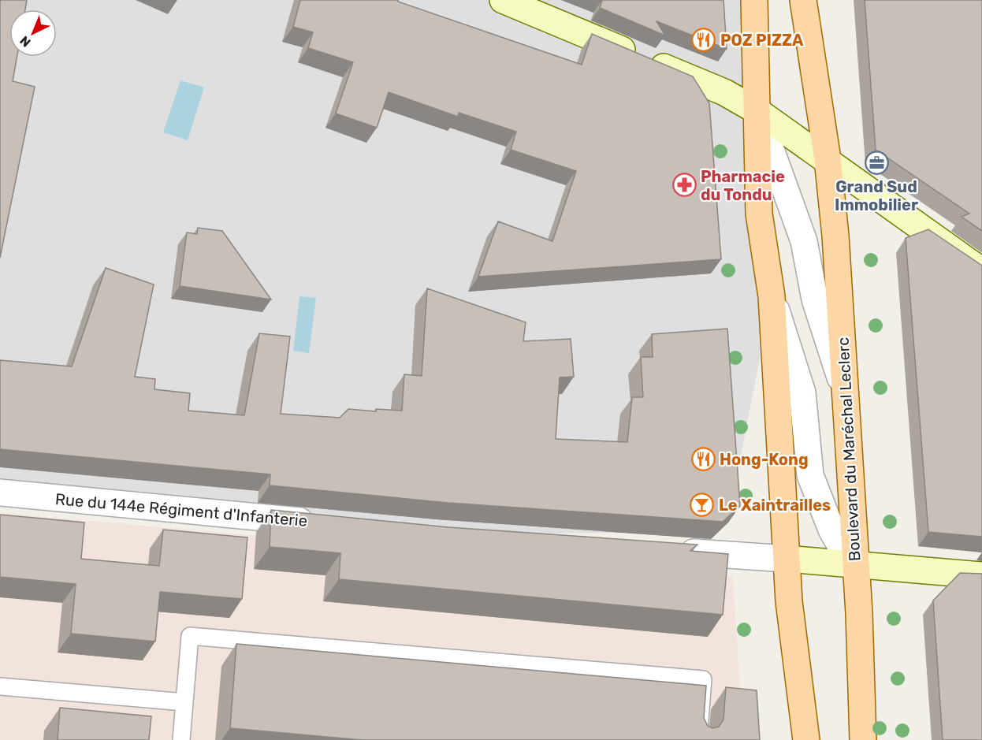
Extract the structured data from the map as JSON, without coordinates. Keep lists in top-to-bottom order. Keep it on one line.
{"streets":{"main road":["Boulevard du Maréchal Leclerc"],"street":["Rue du 144e Régiment d'Infanterie"]},"places":{"restaurant":["POZ PIZZA","Hong-Kong"],"office":["Grand Sud Immobilier"],"pharmacy":["Pharmacie du Tondu"],"bar":["Le Xaintrailles"]},"north":"bottom left"}
